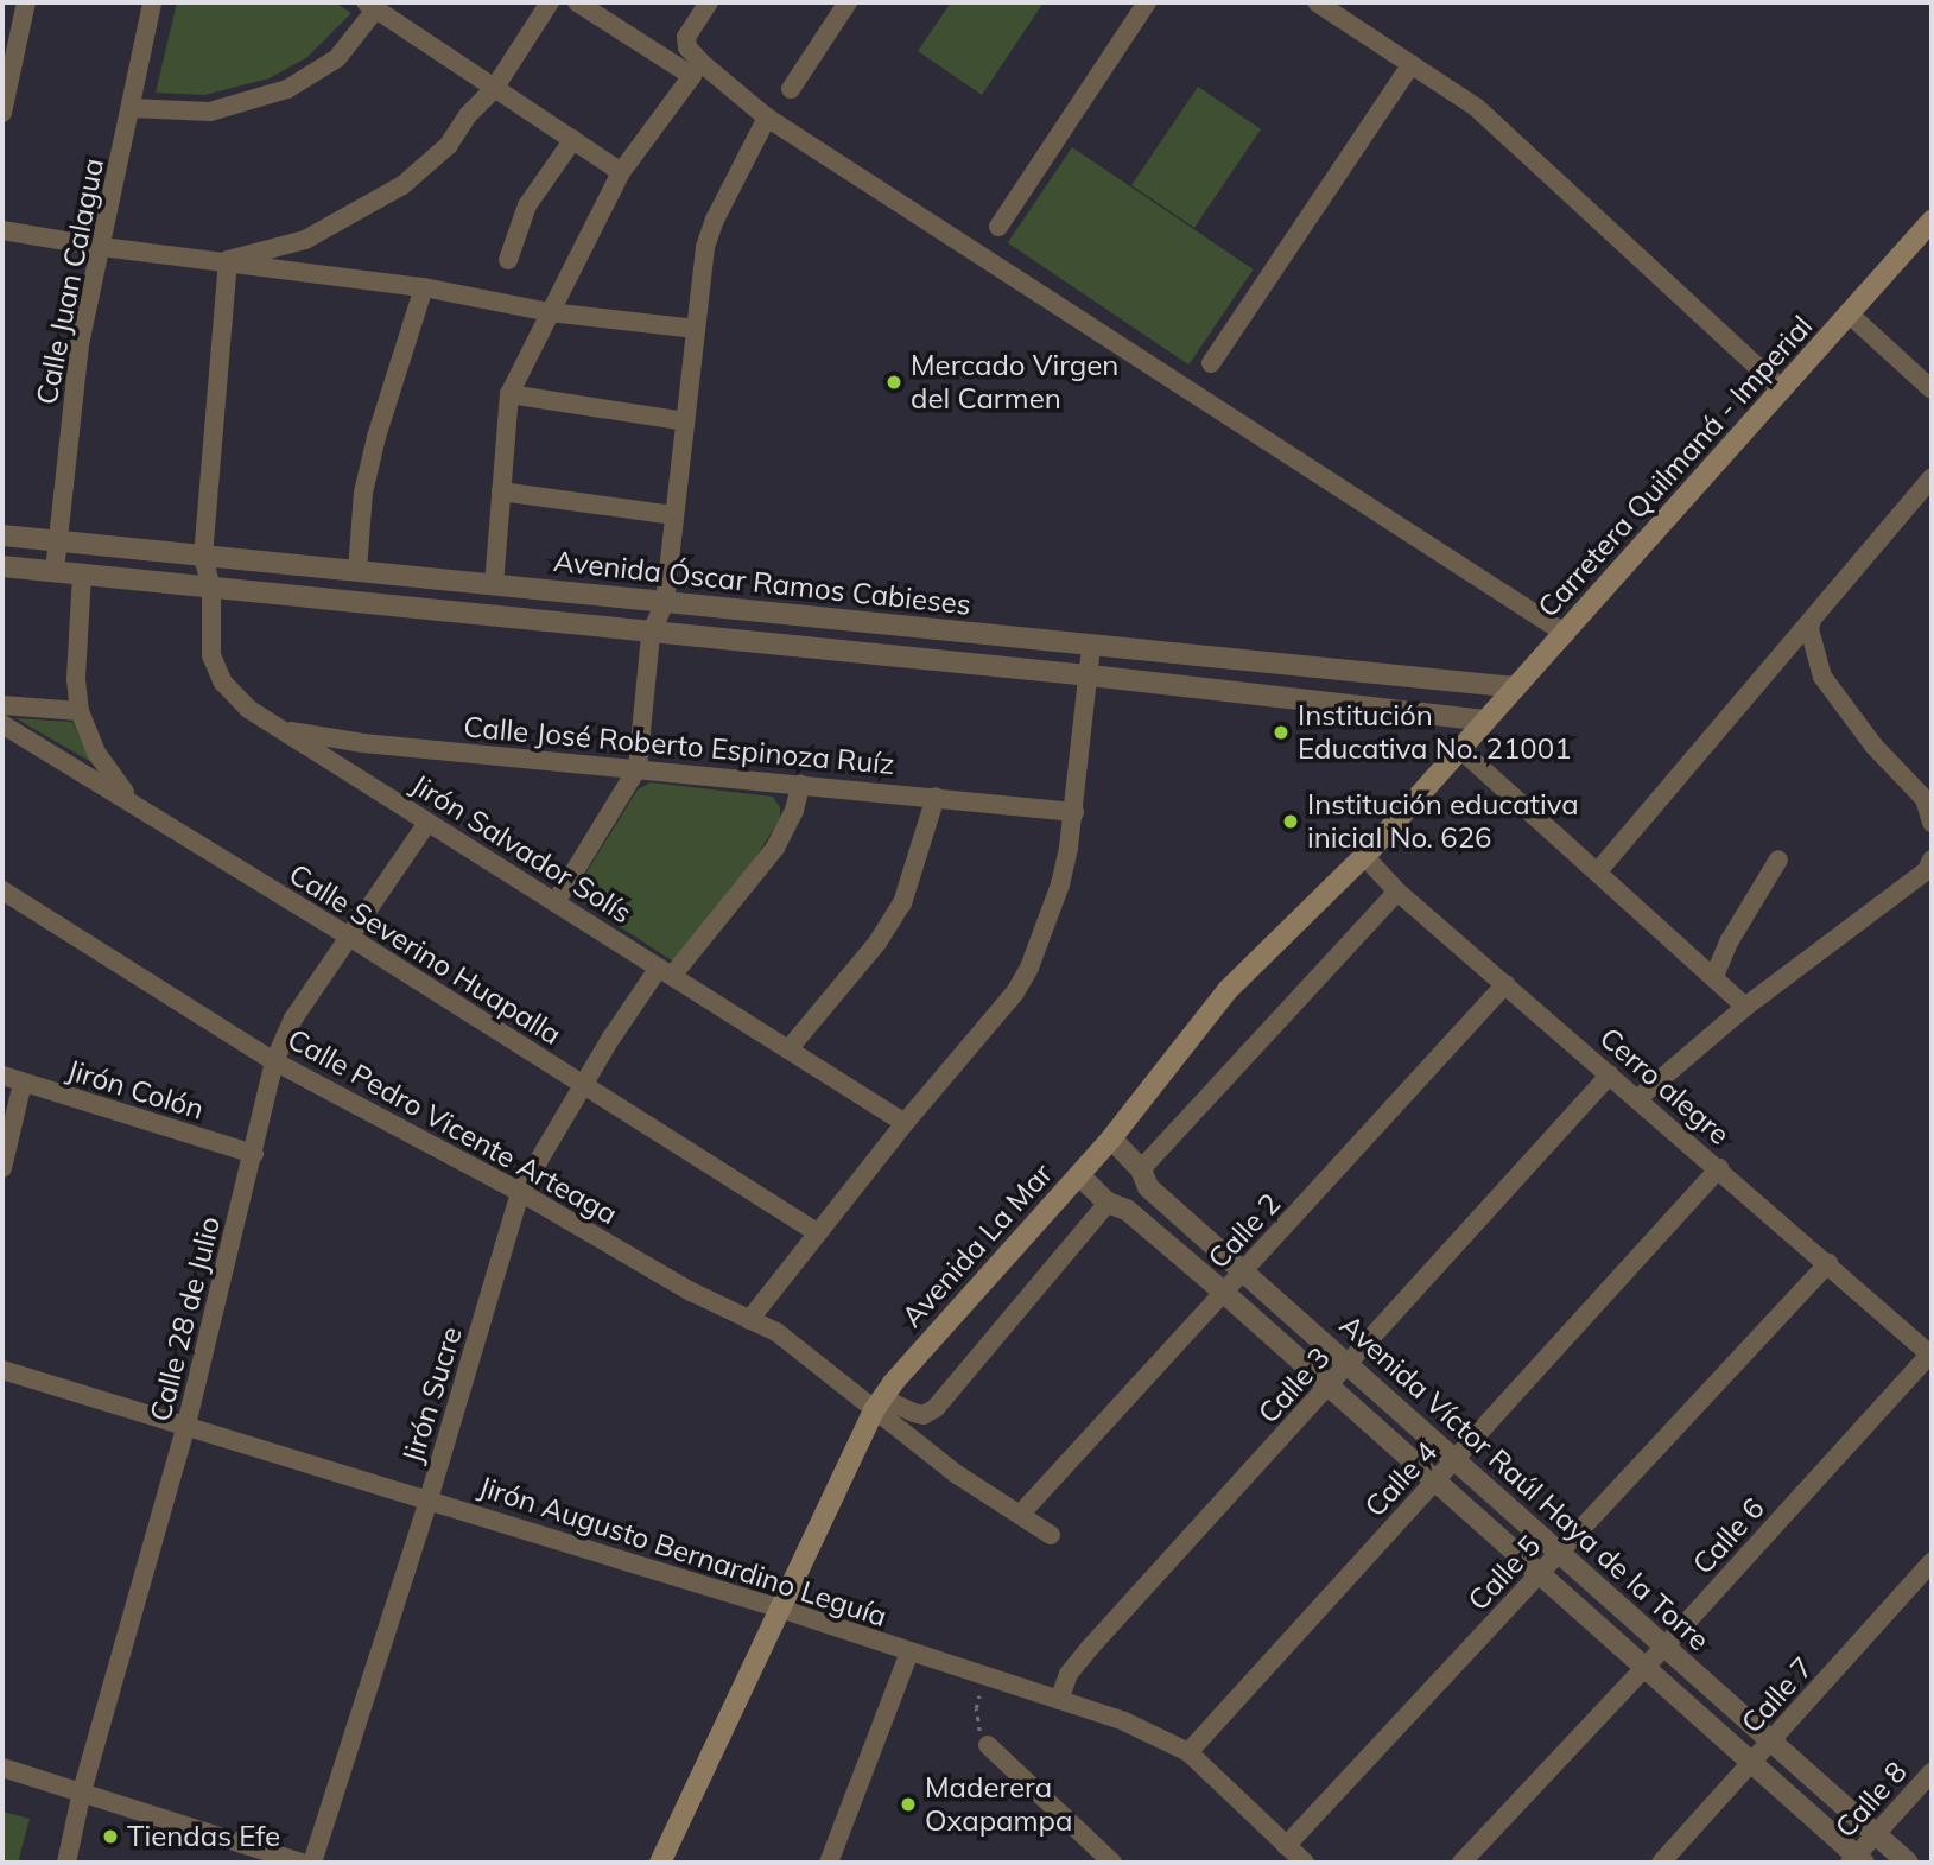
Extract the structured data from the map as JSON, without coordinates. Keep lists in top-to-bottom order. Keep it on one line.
{"streets":{"main road":["Carretera Quilmaná - Imperial","Avenida La Mar"],"street":["Calle Juan Calagua","Avenida Óscar Ramos Cabieses","Calle José Roberto Espinoza Ruíz","Jirón Salvador Solís","Calle Severino Huapalla","Cerro alegre","Jirón Colón","Calle Pedro Vicente Arteaga","Calle 2","Calle 28 de Julio","Calle 3","Jirón Sucre","Calle 4","Avenida Víctor Raúl Haya de la Torre","Calle 6","Jirón Augusto Bernardino Leguía","Calle 5","Calle 7","Calle 8"]},"crossings":[["Calle Juan Calagua","Avenida Óscar Ramos Cabieses"],["Carretera Quilmaná - Imperial","Avenida Óscar Ramos Cabieses"],["Carretera Quilmaná - Imperial","Avenida La Mar"],["Avenida Óscar Ramos Cabieses","Jirón Salvador Solís"],["Calle José Roberto Espinoza Ruíz","Jirón Salvador Solís"],["Calle José Roberto Espinoza Ruíz","Jirón Sucre"],["Jirón Salvador Solís","Calle 28 de Julio"],["Jirón Salvador Solís","Jirón Sucre"],["Calle Severino Huapalla","Calle 28 de Julio"],["Calle Severino Huapalla","Jirón Sucre"],["Cerro alegre","Calle 2"],["Cerro alegre","Avenida La Mar"],["Cerro alegre","Calle 3"],["Cerro alegre","Calle 4"],["Cerro alegre","Calle 6"],["Cerro alegre","Calle 5"],["Jirón Colón","Calle 28 de Julio"],["Calle Pedro Vicente Arteaga","Calle 2"],["Calle Pedro Vicente Arteaga","Avenida La Mar"],["Calle Pedro Vicente Arteaga","Calle 28 de Julio"],["Calle Pedro Vicente Arteaga","Jirón Sucre"],["Calle 2","Avenida Víctor Raúl Haya de la Torre"],["Avenida La Mar","Avenida Víctor Raúl Haya de la Torre"],["Avenida La Mar","Jirón Augusto Bernardino Leguía"],["Calle 28 de Julio","Jirón Augusto Bernardino Leguía"],["Calle 3","Avenida Víctor Raúl Haya de la Torre"],["Calle 3","Jirón Augusto Bernardino Leguía"],["Jirón Sucre","Jirón Augusto Bernardino Leguía"],["Calle 4","Avenida Víctor Raúl Haya de la Torre"],["Calle 4","Jirón Augusto Bernardino Leguía"],["Avenida Víctor Raúl Haya de la Torre","Calle 6"],["Avenida Víctor Raúl Haya de la Torre","Calle 5"],["Avenida Víctor Raúl Haya de la Torre","Calle 7"],["Avenida Víctor Raúl Haya de la Torre","Calle 8"],["Jirón Augusto Bernardino Leguía","Calle 5"]],"places":["Mercado Virgen del Carmen","Institución Educativa No. 21001","Institución educativa inicial No. 626","Maderera Oxapampa","Tiendas Efe"]}
